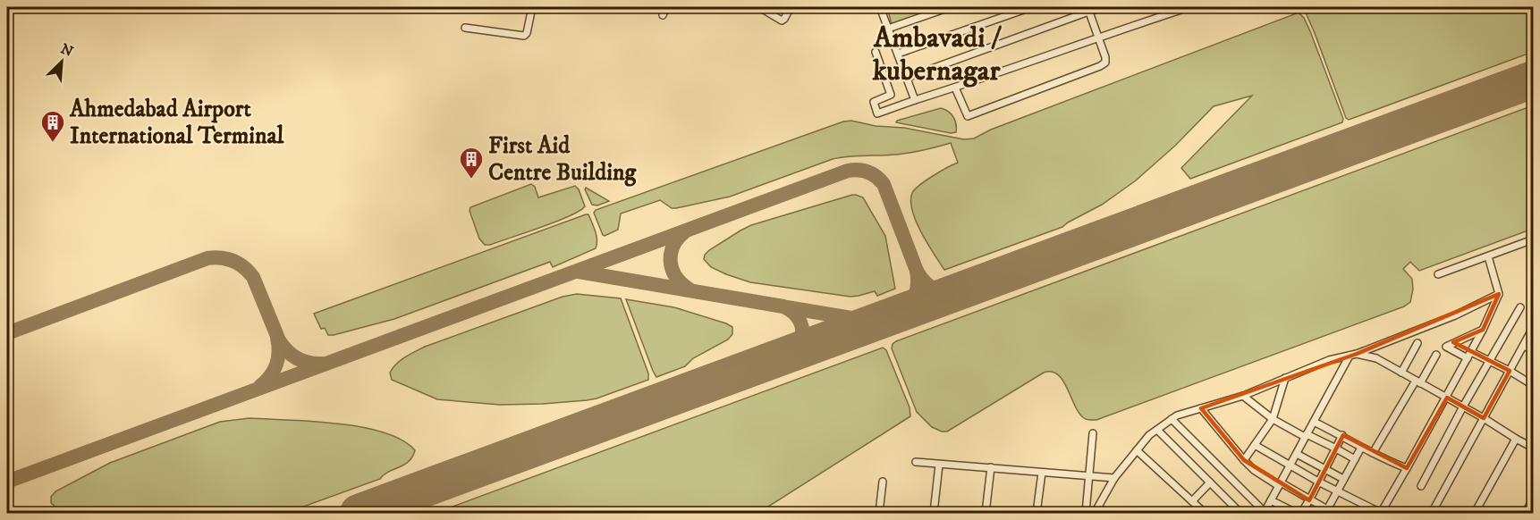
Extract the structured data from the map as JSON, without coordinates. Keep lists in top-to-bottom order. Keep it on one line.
{"districts":["Ambavadi / kubernagar"],"places":{"building":["Ahmedabad Airport International Terminal","First Aid Centre Building"]},"north":"top right"}
